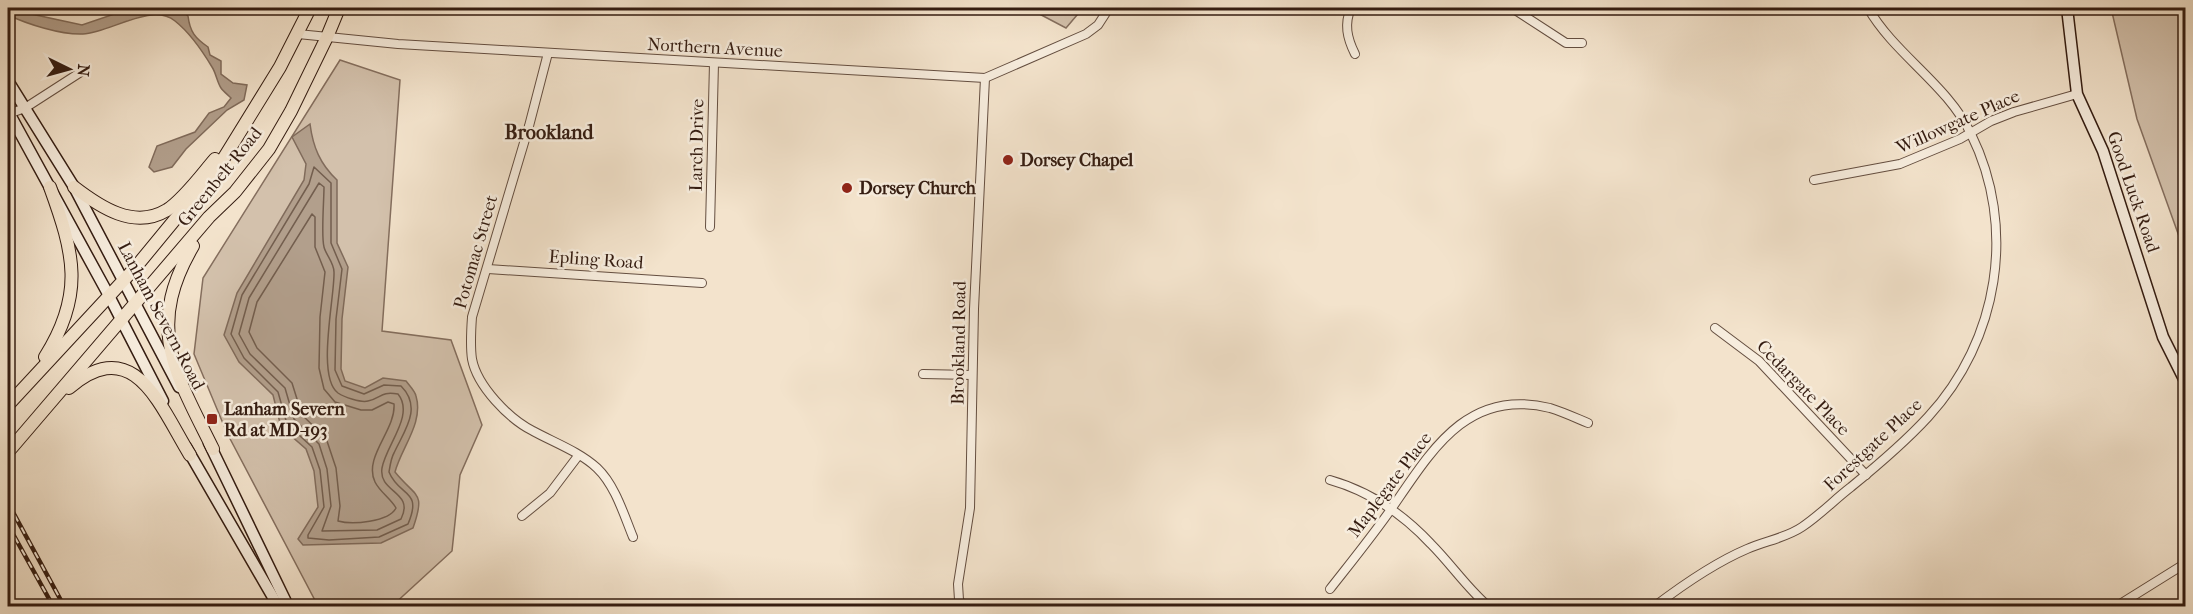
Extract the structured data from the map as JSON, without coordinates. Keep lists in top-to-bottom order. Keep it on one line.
{"streets":{"main road":["Greenbelt Road","Good Luck Road","Lanham Severn Road"],"street":["Northern Avenue","Willowgate Place","Larch Drive","Potomac Street","Epling Road","Brookland Road","Cedargate Place","Forestgate Place","Maplegate Place"]},"crossings":[["Northern Avenue","Larch Drive"],["Northern Avenue","Greenbelt Road"],["Northern Avenue","Potomac Street"],["Northern Avenue","Brookland Road"],["Willowgate Place","Good Luck Road"],["Willowgate Place","Forestgate Place"],["Greenbelt Road","Lanham Severn Road"],["Potomac Street","Epling Road"],["Cedargate Place","Forestgate Place"]],"districts":["Brookland"],"places":{"other":["Dorsey Chapel","Dorsey Church"],"transit":["Lanham Severn Rd at MD-193"]},"north":"right"}
